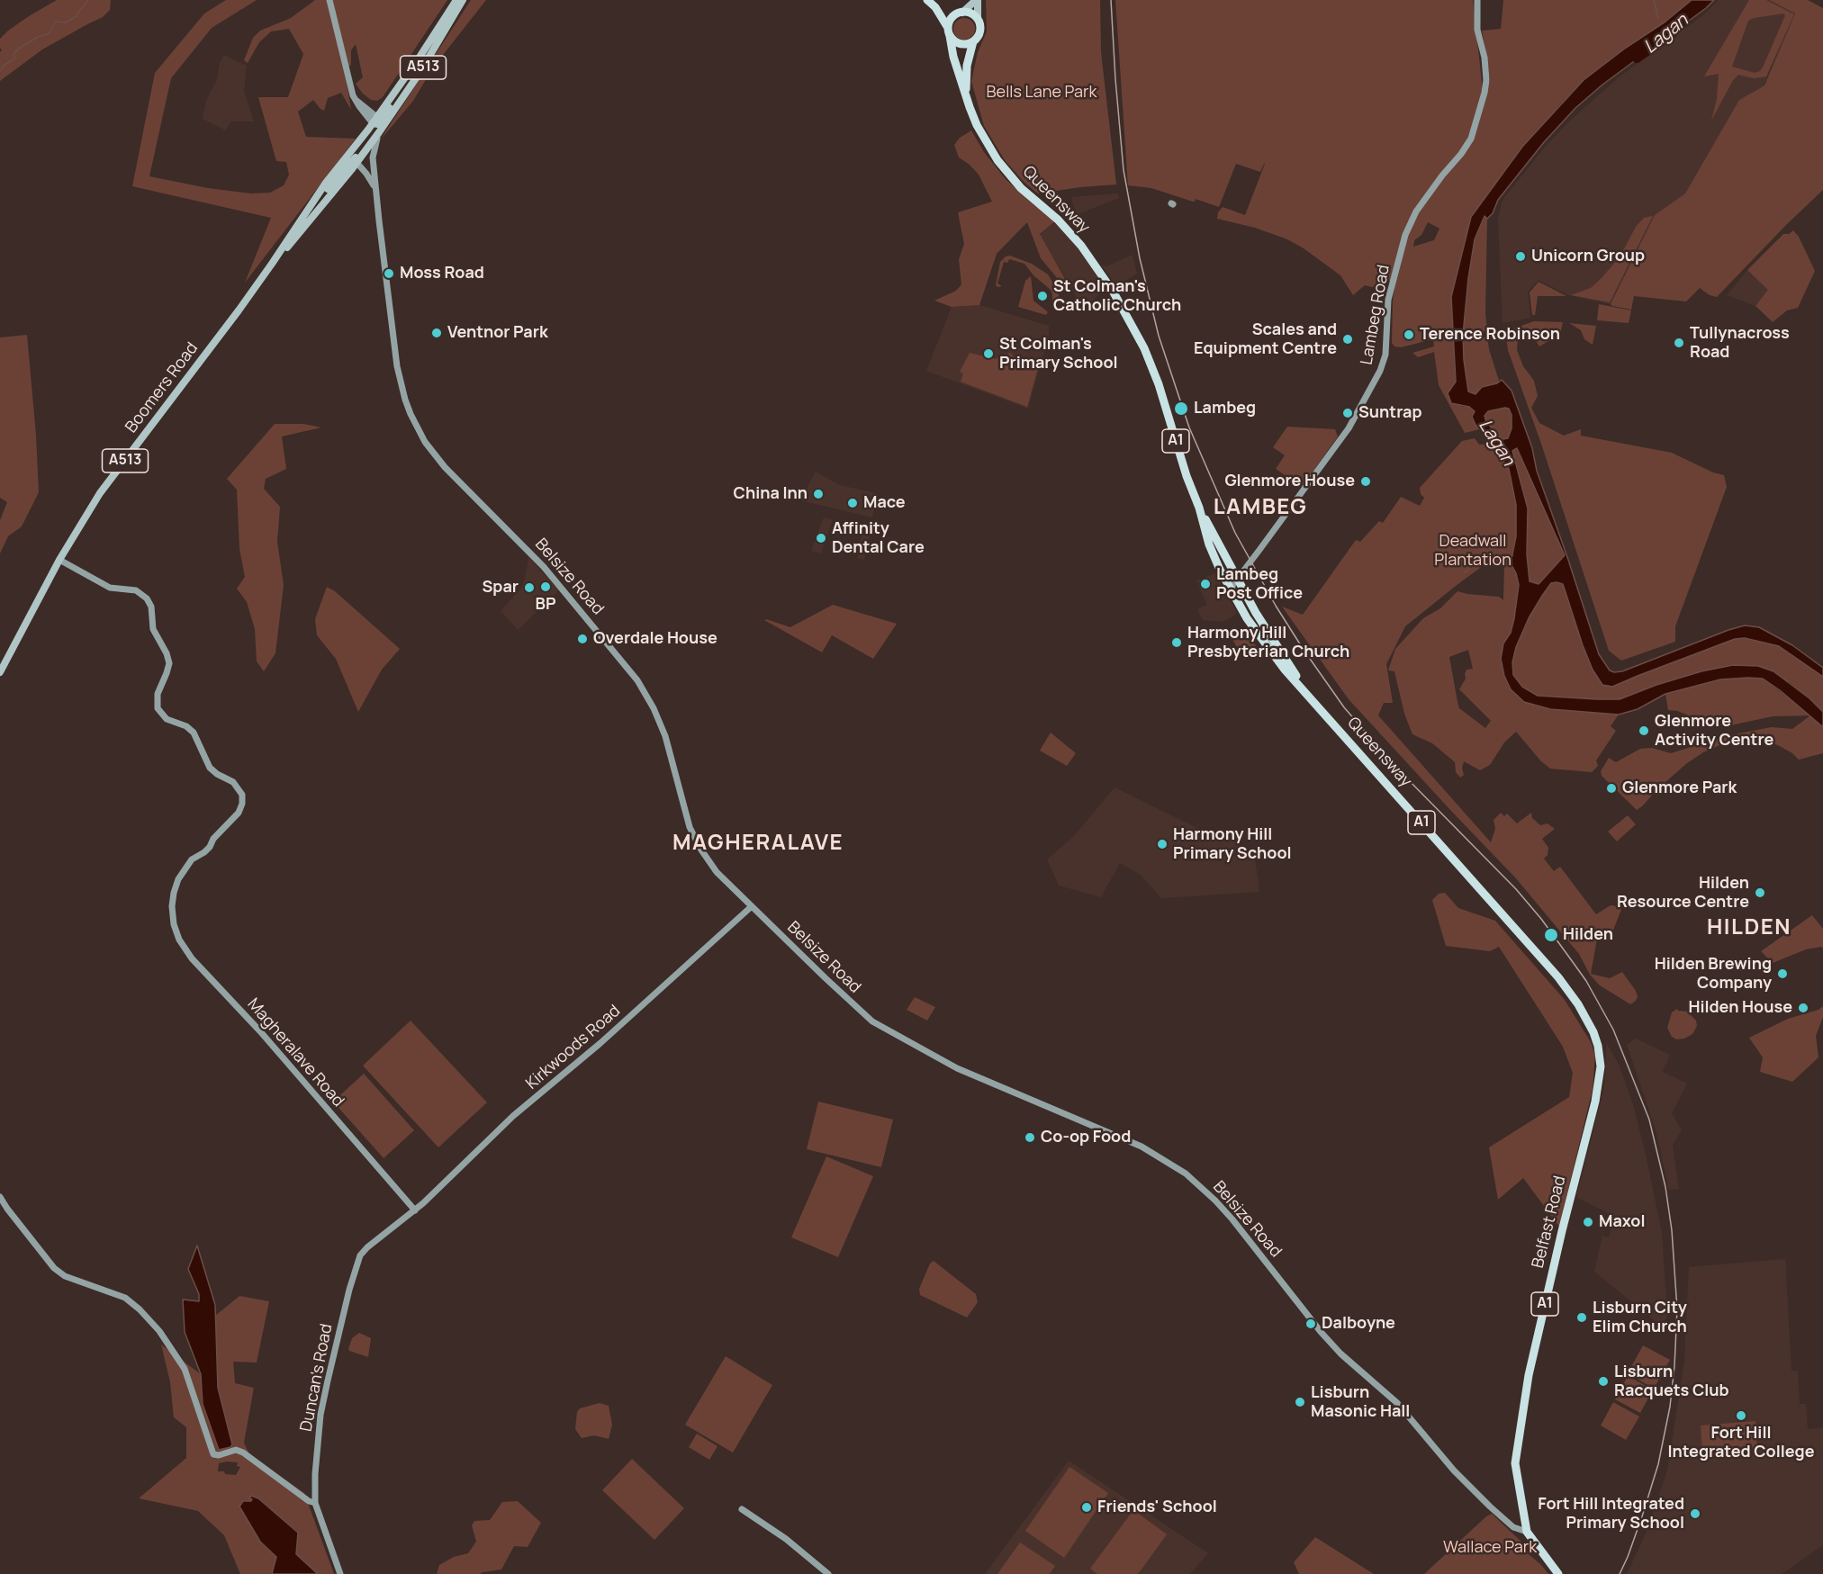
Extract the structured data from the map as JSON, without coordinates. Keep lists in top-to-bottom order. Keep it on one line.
{"streets":{"highway":["Queensway","A1","Belfast Road"],"main road":["A513","Boomers Road"],"street":["Lambeg Road","Belsize Road","Kirkwoods Road","Magheralave Road","Duncan's Road"]},"crossings":[["A513","Boomers Road"],["A513","Belsize Road"],["Queensway","Lambeg Road"],["Queensway","A1"],["Queensway","Belfast Road"],["Boomers Road","Belsize Road"],["Boomers Road","Magheralave Road"],["A1","Belsize Road"],["A1","Belfast Road"],["Belsize Road","Kirkwoods Road"],["Belsize Road","Belfast Road"],["Kirkwoods Road","Magheralave Road"],["Kirkwoods Road","Duncan's Road"],["Magheralave Road","Duncan's Road"]],"districts":["LAMBEG","MAGHERALAVE","HILDEN"],"water":["Lagan"],"parks":["Bells Lane Park","Deadwall Plantation","Wallace Park"],"places":["Unicorn Group","Moss Road","St Colman's Catholic Church","Ventnor Park","Terence Robinson","Scales and Equipment Centre","Tullynacross Road","St Colman's Primary School","Lambeg","Suntrap","Glenmore House","China Inn","Mace","Affinity Dental Care","Lambeg Post Office","BP","Spar","Overdale House","Harmony Hill Presbyterian Church","Glenmore Activity Centre","Glenmore Park","Harmony Hill Primary School","Hilden Resource Centre","Hilden","Hilden Brewing Company","Hilden House","Co-op Food","Maxol","Lisburn City Elim Church","Dalboyne","Lisburn Racquets Club","Lisburn Masonic Hall","Fort Hill Integrated College","Friends' School","Fort Hill Integrated Primary School"]}
